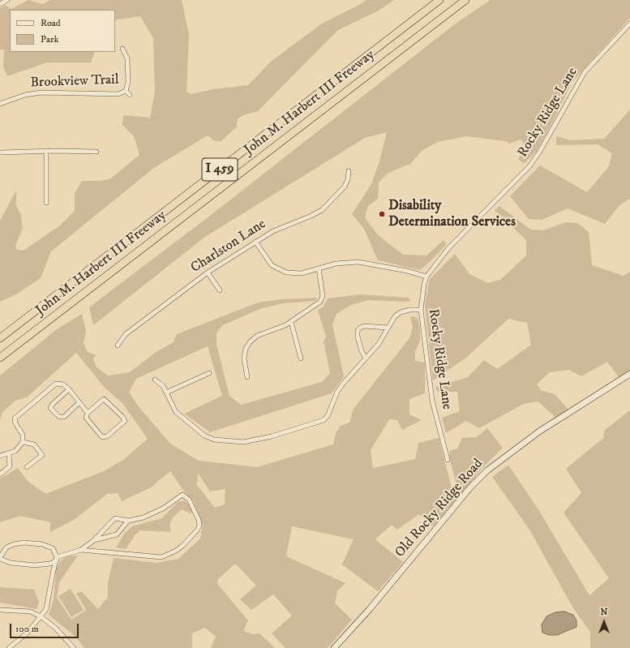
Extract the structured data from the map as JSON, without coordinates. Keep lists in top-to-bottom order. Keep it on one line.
{"streets":{"highway":["John M. Harbert III Freeway","I 459"],"street":["Brookview Trail","Rocky Ridge Lane","Charlston Lane","Old Rocky Ridge Road"]},"places":["Disability Determination Services"],"legend":["Road","Park"],"scale_bar":"100 m","north":"top"}
